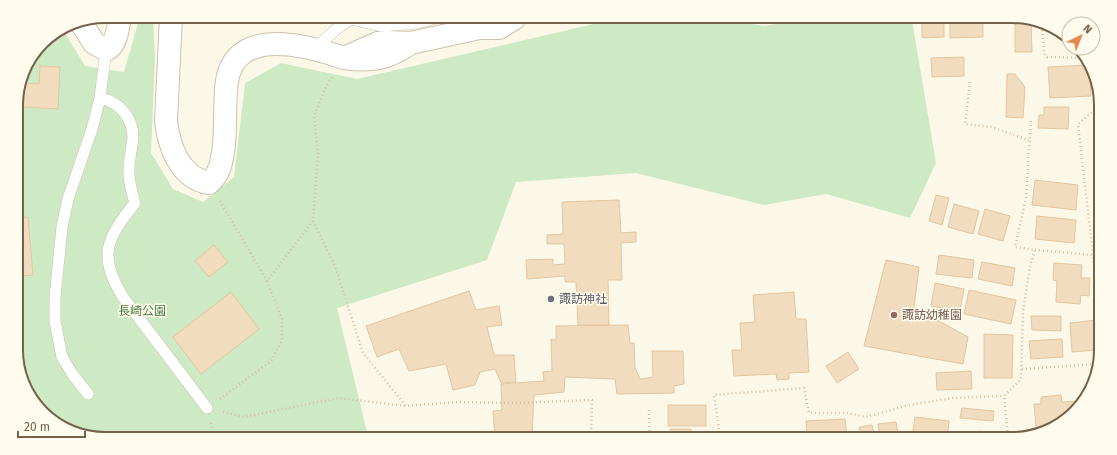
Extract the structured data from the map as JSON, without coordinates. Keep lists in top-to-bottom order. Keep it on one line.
{"parks":["長崎公園"],"places":["諏訪神社","諏訪幼稚園"],"scale_bar":"20 m","north":"top right"}
